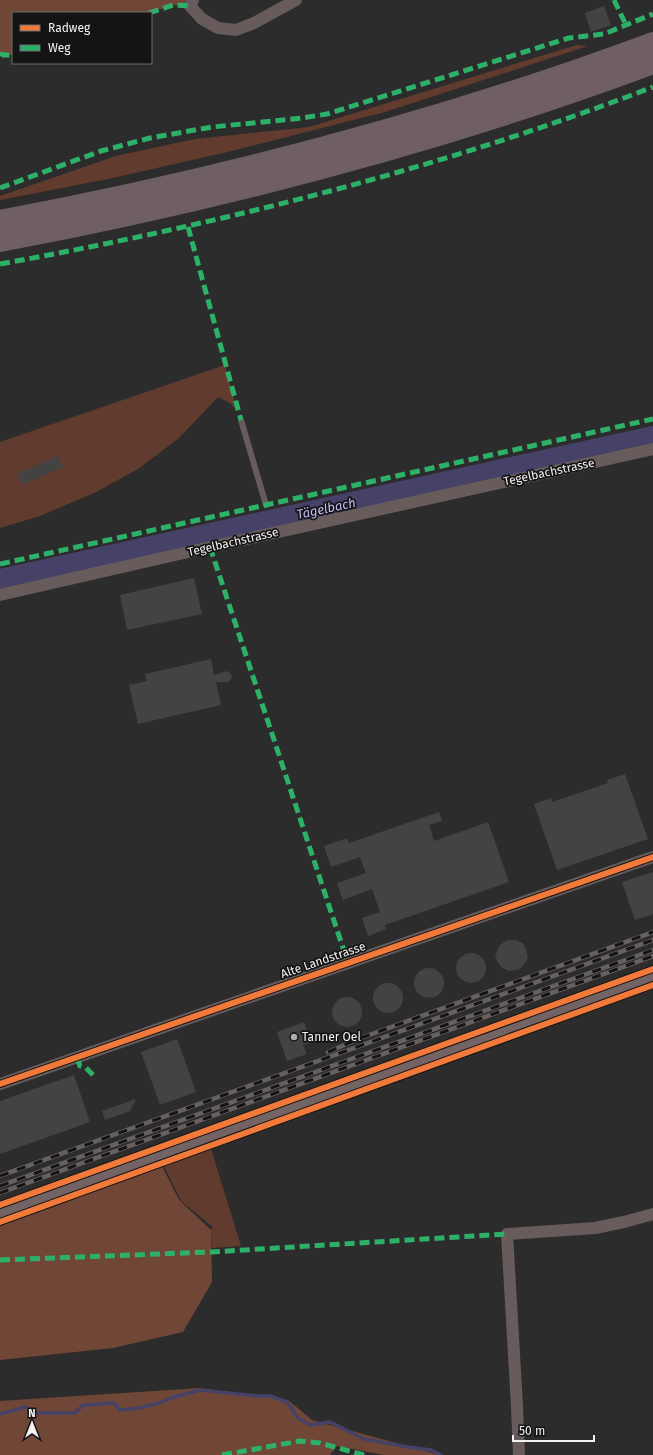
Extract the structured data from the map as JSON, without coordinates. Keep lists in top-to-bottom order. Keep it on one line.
{"streets":{"street":["Tegelbachstrasse","Alte Landstrasse"]},"water":["Tägelbach"],"places":["Tanner Oel"],"legend":["Radweg","Weg"],"scale_bar":"50 m","north":"top"}
